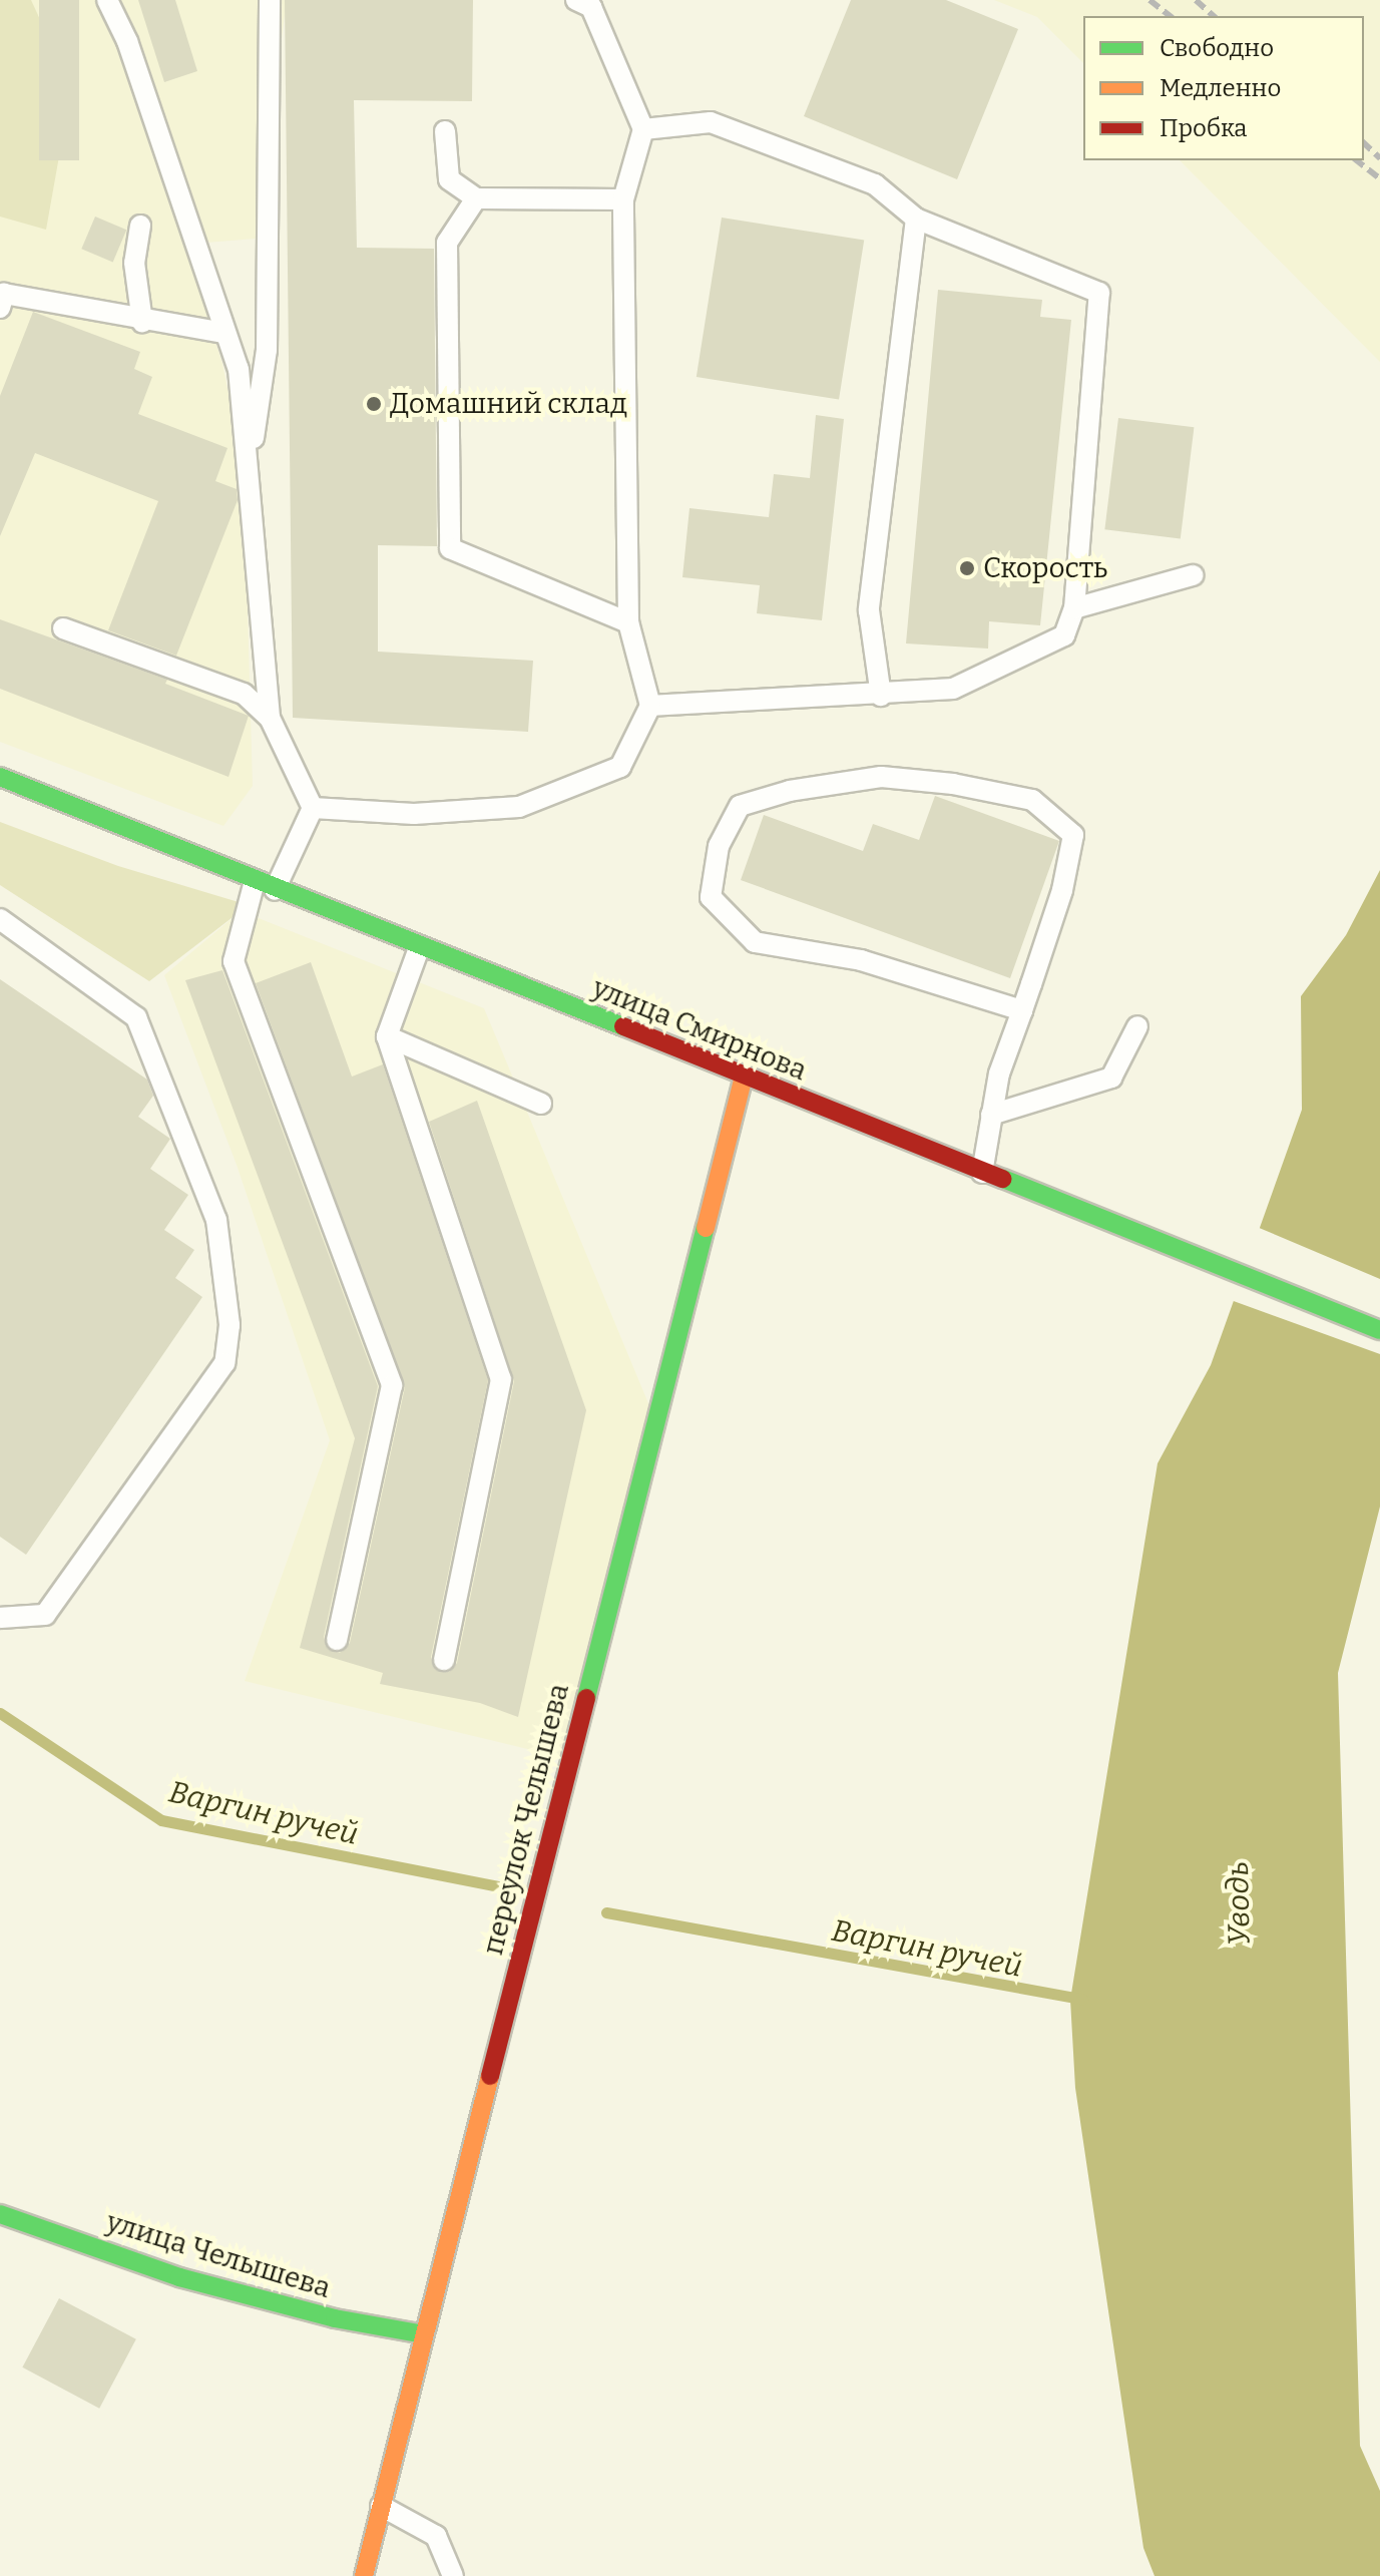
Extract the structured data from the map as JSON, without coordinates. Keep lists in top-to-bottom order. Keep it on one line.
{"streets":{"street":["улица Смирнова","переулок Челышева","улица Челышева"]},"crossings":[["улица Смирнова","переулок Челышева"],["переулок Челышева","улица Челышева"]],"water":["Варгин ручей","Уводь"],"places":["Домашний склад","Скорость"],"legend":["Свободно","Медленно","Пробка"]}
